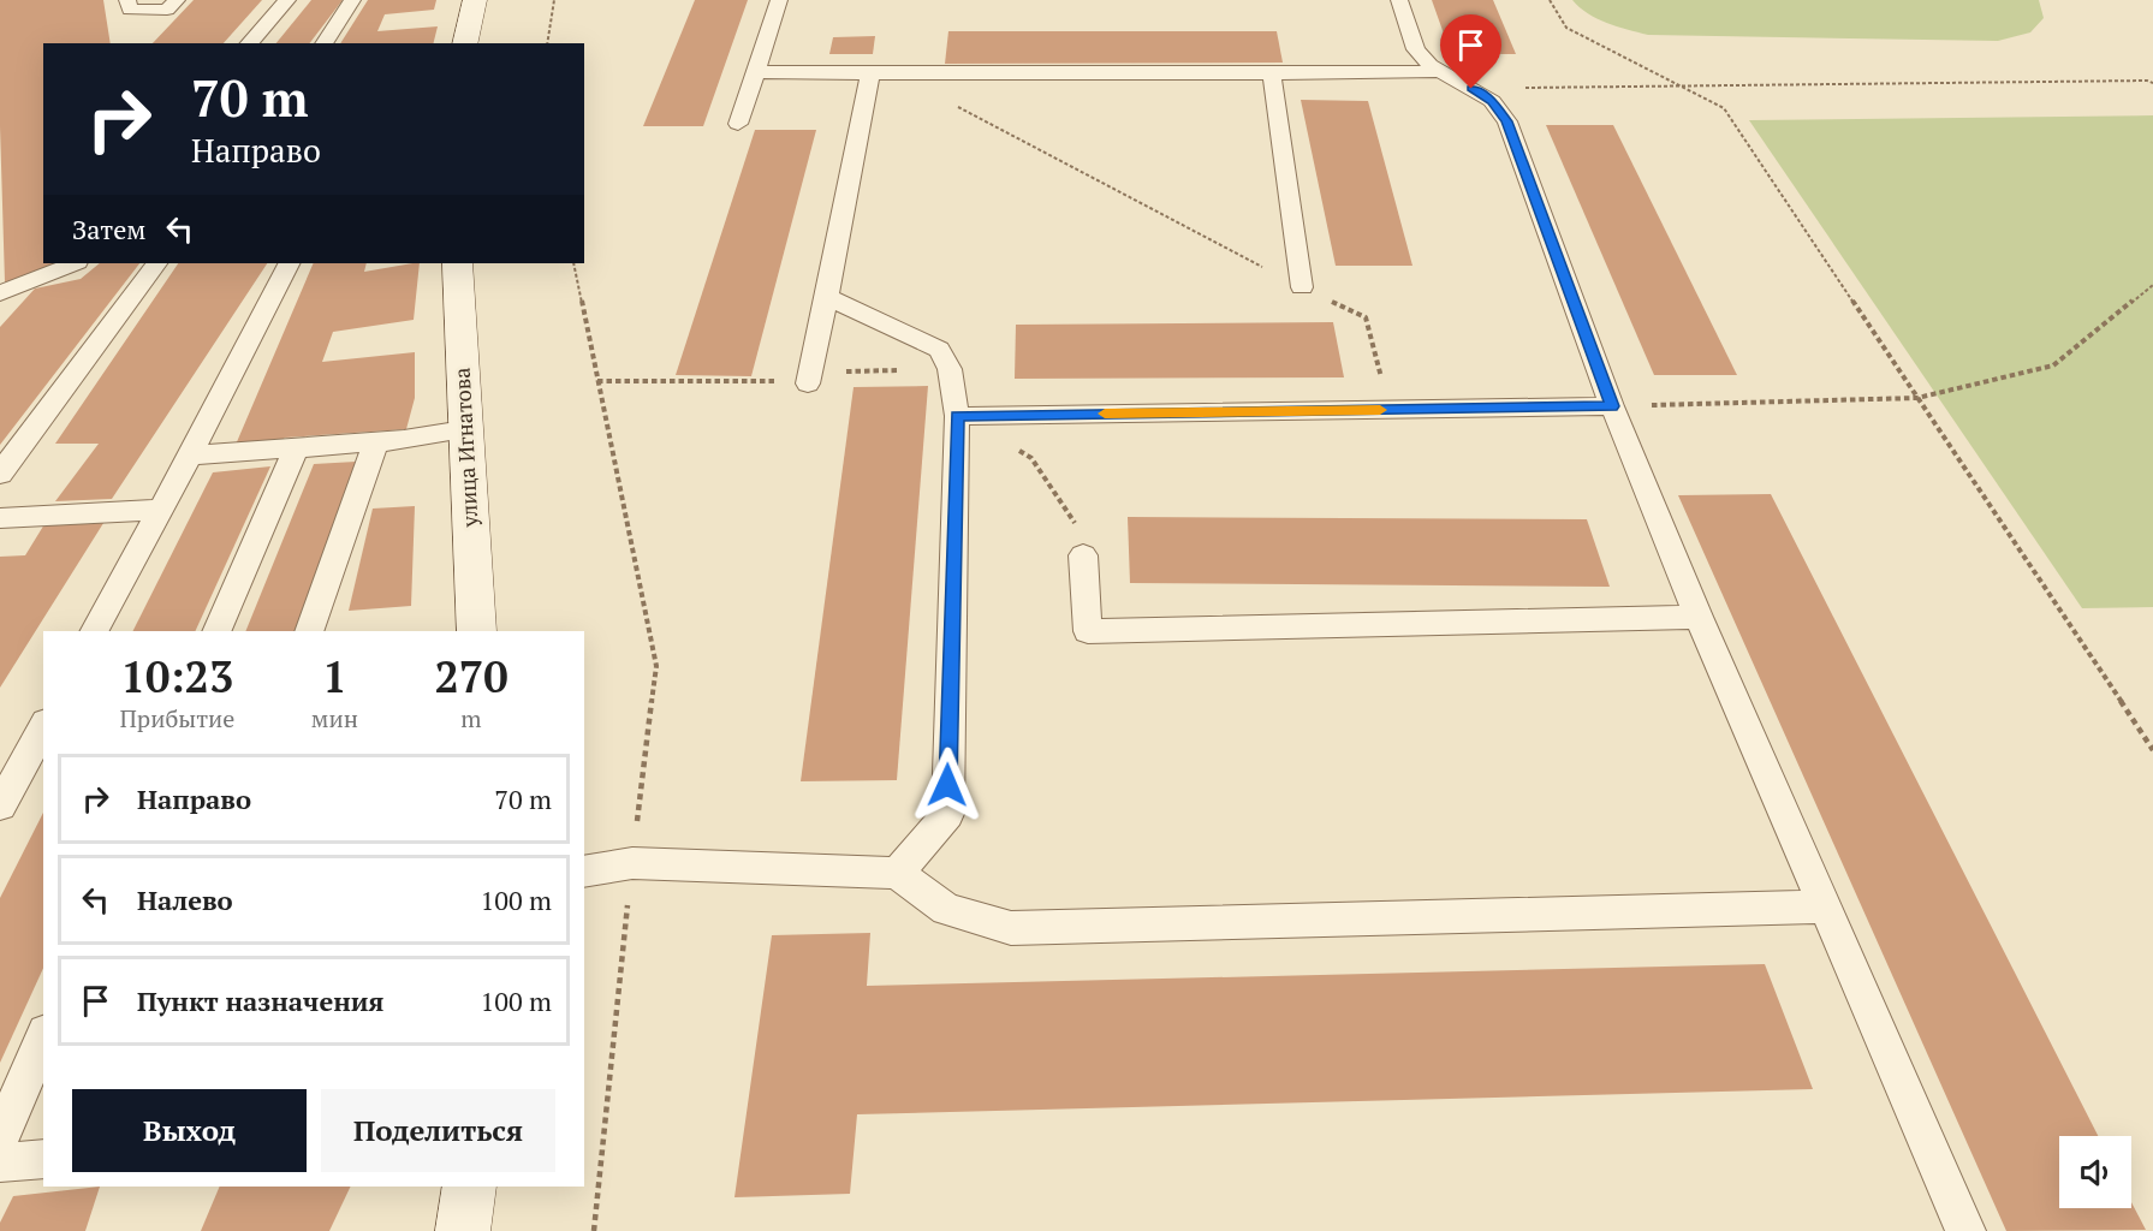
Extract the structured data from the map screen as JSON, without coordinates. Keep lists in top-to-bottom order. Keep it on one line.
{"streets":{"main road":["улица Игнатова"]},"page":{"turn":["70 m","Направо"],"then":"Затем","eta":["10:23","Прибытие","1","мин","270","m"],"list":[{"name":"Направо","value":"70 m"},{"name":"Налево","value":"100 m"},{"name":"Пункт назначения","value":"100 m"}],"buttons":["Выход","Поделиться"]}}
